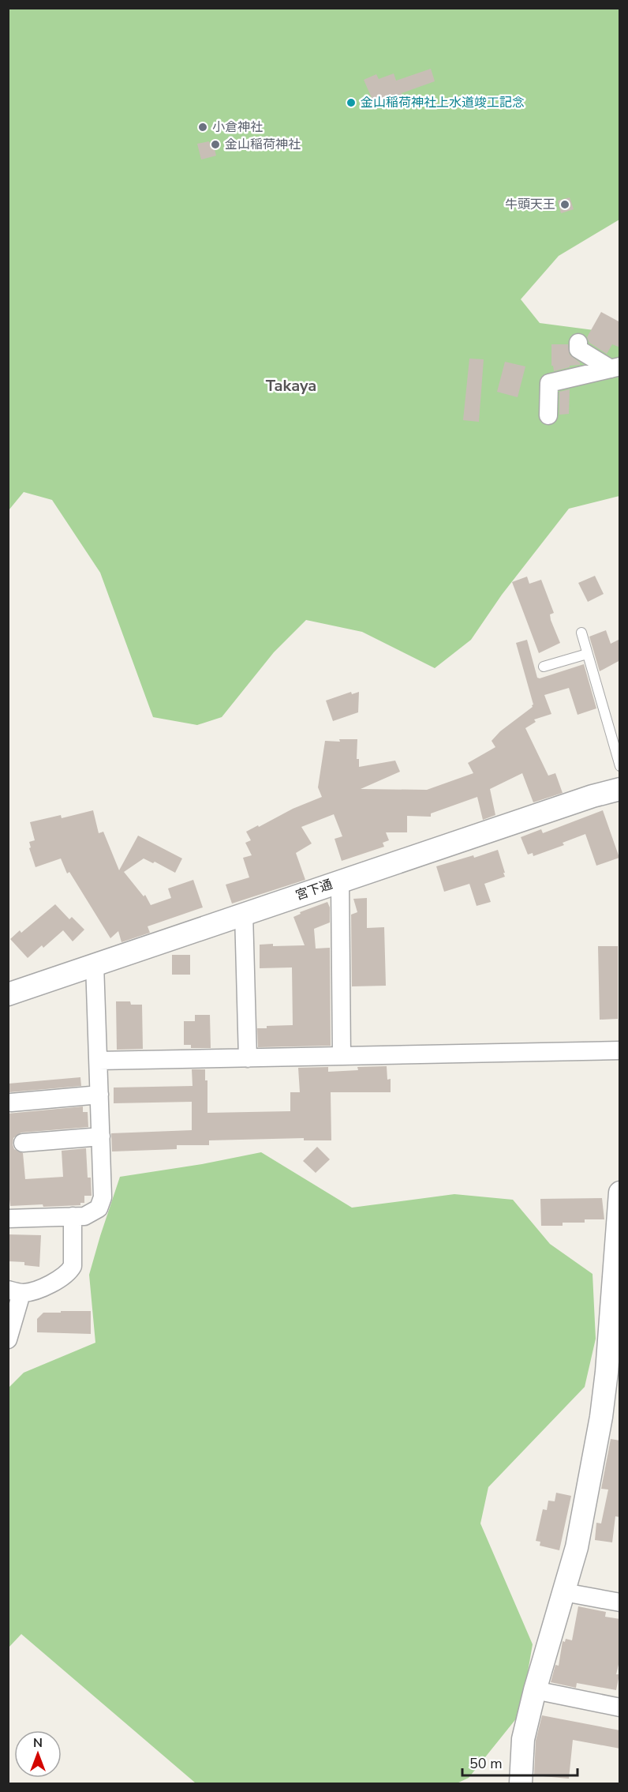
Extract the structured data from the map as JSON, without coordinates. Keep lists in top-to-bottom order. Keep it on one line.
{"streets":{"street":["宮下通"]},"districts":["Takaya"],"places":["金山稲荷神社上水道竣工記念","小倉神社","金山稲荷神社","牛頭天王"],"scale_bar":"50 m","north":"top"}
